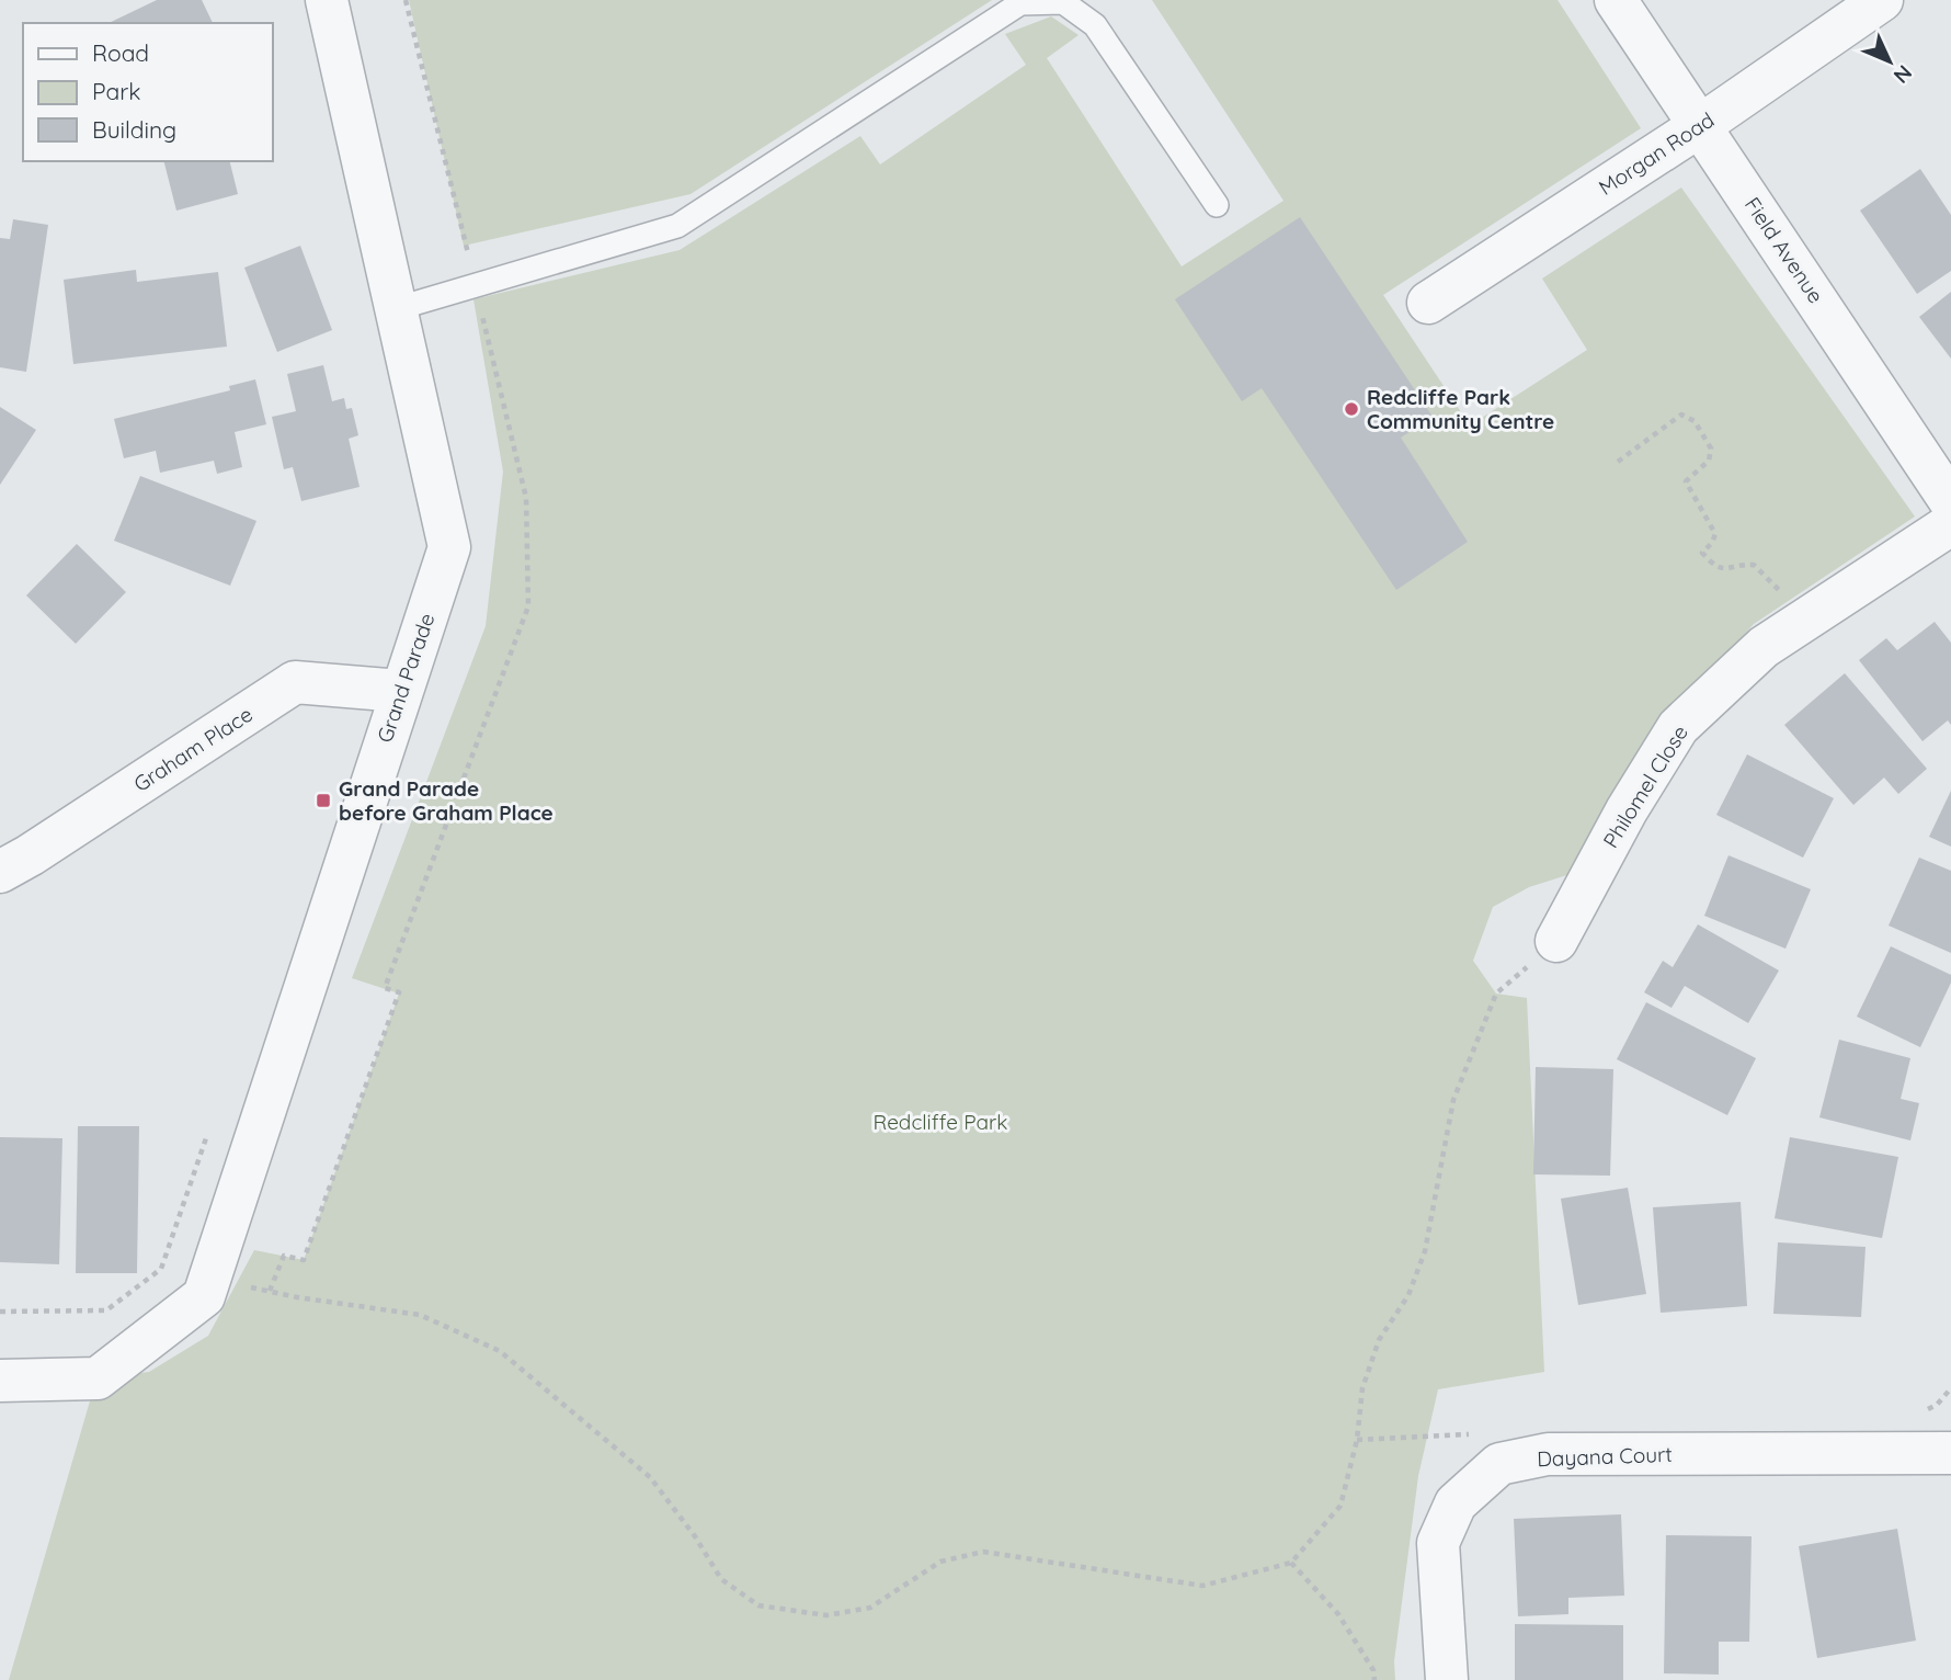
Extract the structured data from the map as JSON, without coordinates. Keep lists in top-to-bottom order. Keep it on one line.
{"streets":{"street":["Morgan Road","Field Avenue","Grand Parade","Graham Place","Philomel Close","Dayana Court"]},"crossings":[["Morgan Road","Field Avenue"],["Grand Parade","Graham Place"]],"parks":["Redcliffe Park"],"places":{"other":["Redcliffe Park Community Centre"],"transit":["Grand Parade before Graham Place"]},"legend":["Road","Park","Building"],"north":"bottom right"}
